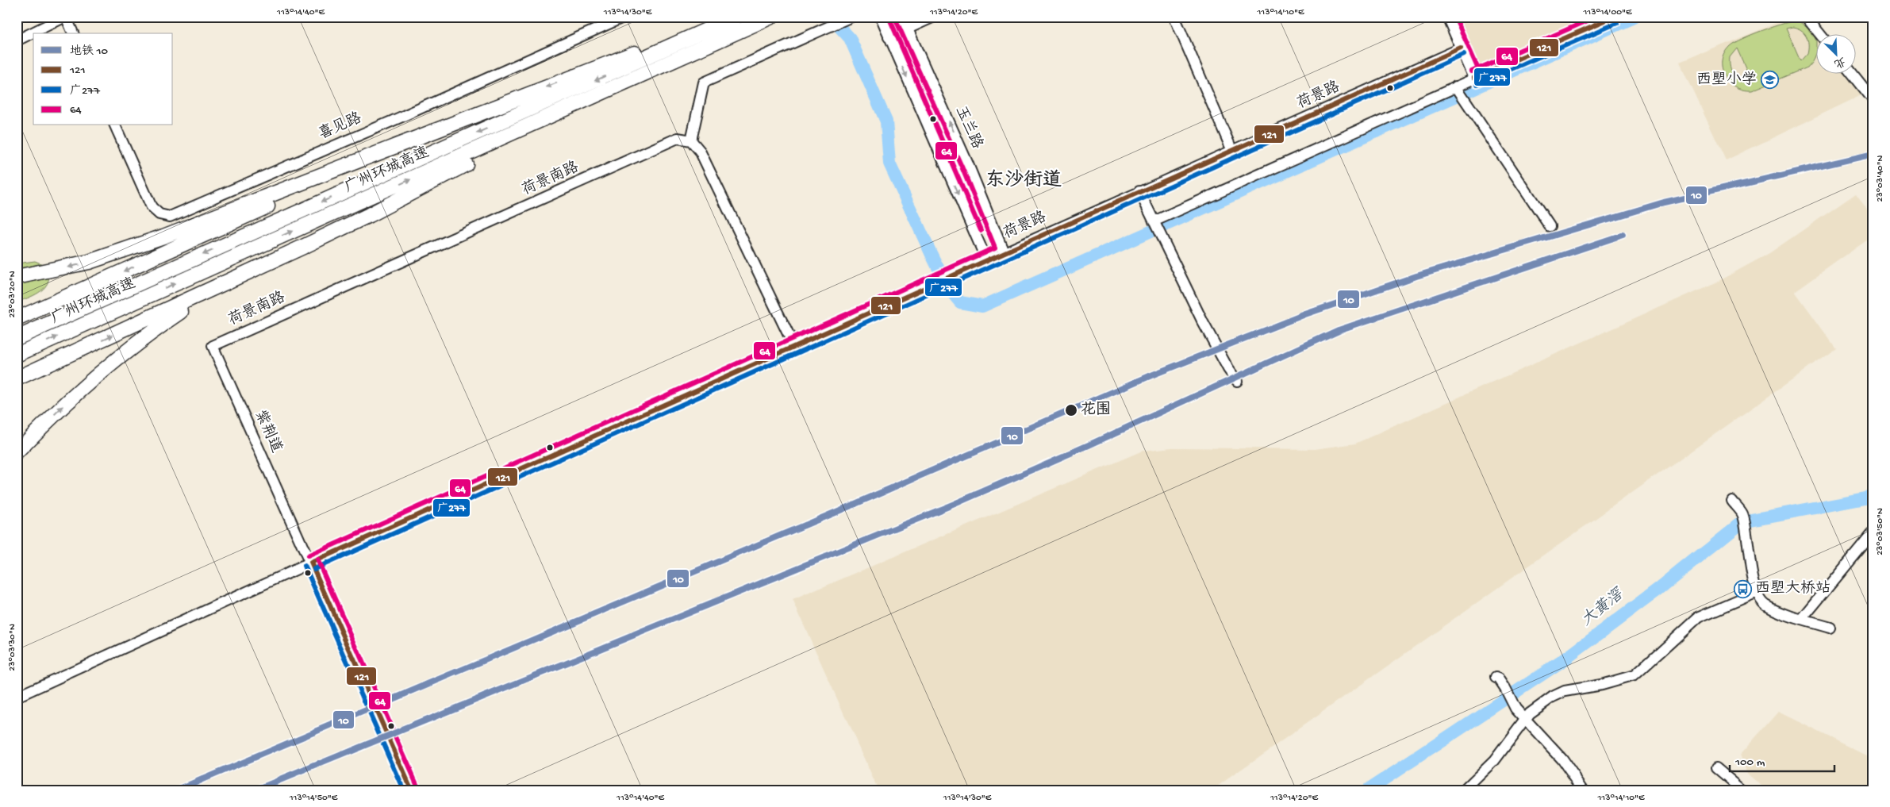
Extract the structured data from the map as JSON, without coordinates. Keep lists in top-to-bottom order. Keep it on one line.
{"streets":{"highway":["广州环城高速"],"street":["荷景路","喜见路","玉兰路","荷景南路","紫荆道"]},"crossings":[["荷景路","玉兰路"],["荷景路","紫荆道"],["荷景南路","紫荆道"]],"districts":["东沙街道"],"water":["大黄滘"],"places":{"school or university":["西塱小学"],"other":["花围"],"bus stop":["西塱大桥站"]},"lines":["transit line 121","transit line 64","transit line 广277","metro line 10"],"legend":["地铁 10","121","广277","64"],"scale_bar":"100 m","north":"bottom right","coordinates":["113°14'40\"E","113°14'30\"E","113°14'20\"E","113°14'10\"E","113°14'00\"E","23°03'40\"N","23°03'20\"N","23°03'50\"N","23°03'30\"N","113°14'50\"E"]}
